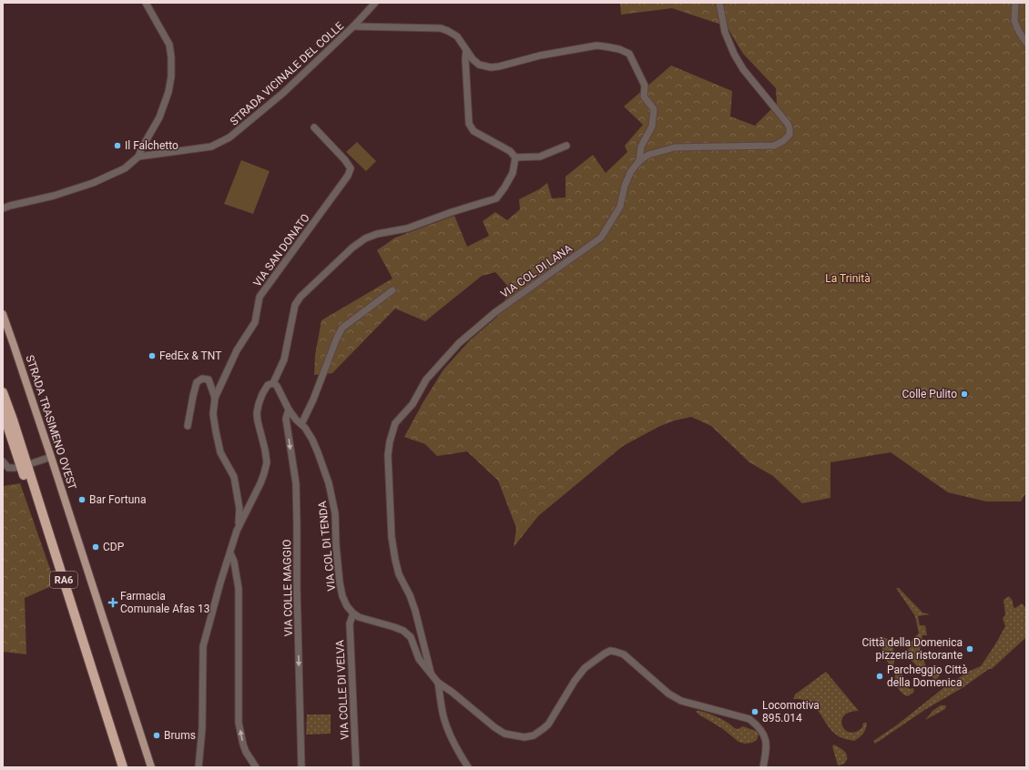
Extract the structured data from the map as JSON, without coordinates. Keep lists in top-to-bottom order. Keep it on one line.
{"streets":{"highway":["RA6"],"main road":["STRADA TRASIMENO OVEST"],"street":["STRADA VICINALE DEL COLLE","VIA SAN DONATO","VIA COL DI LANA","VIA COL DI TENDA","VIA COLLE MAGGIO","VIA COLLE DI VELVA"]},"crossings":[["VIA COL DI TENDA","VIA COLLE MAGGIO"],["VIA COL DI TENDA","VIA COLLE DI VELVA"]],"parks":["La Trinità"],"places":{"other":["Il Falchetto","FedEx & TNT","Colle Pulito","Bar Fortuna","CDP","Città della Domenica pizzeria ristorante","Parcheggio Città della Domenica","Locomotiva 895.014","Brums"],"health":["Farmacia Comunale Afas 13"]}}
